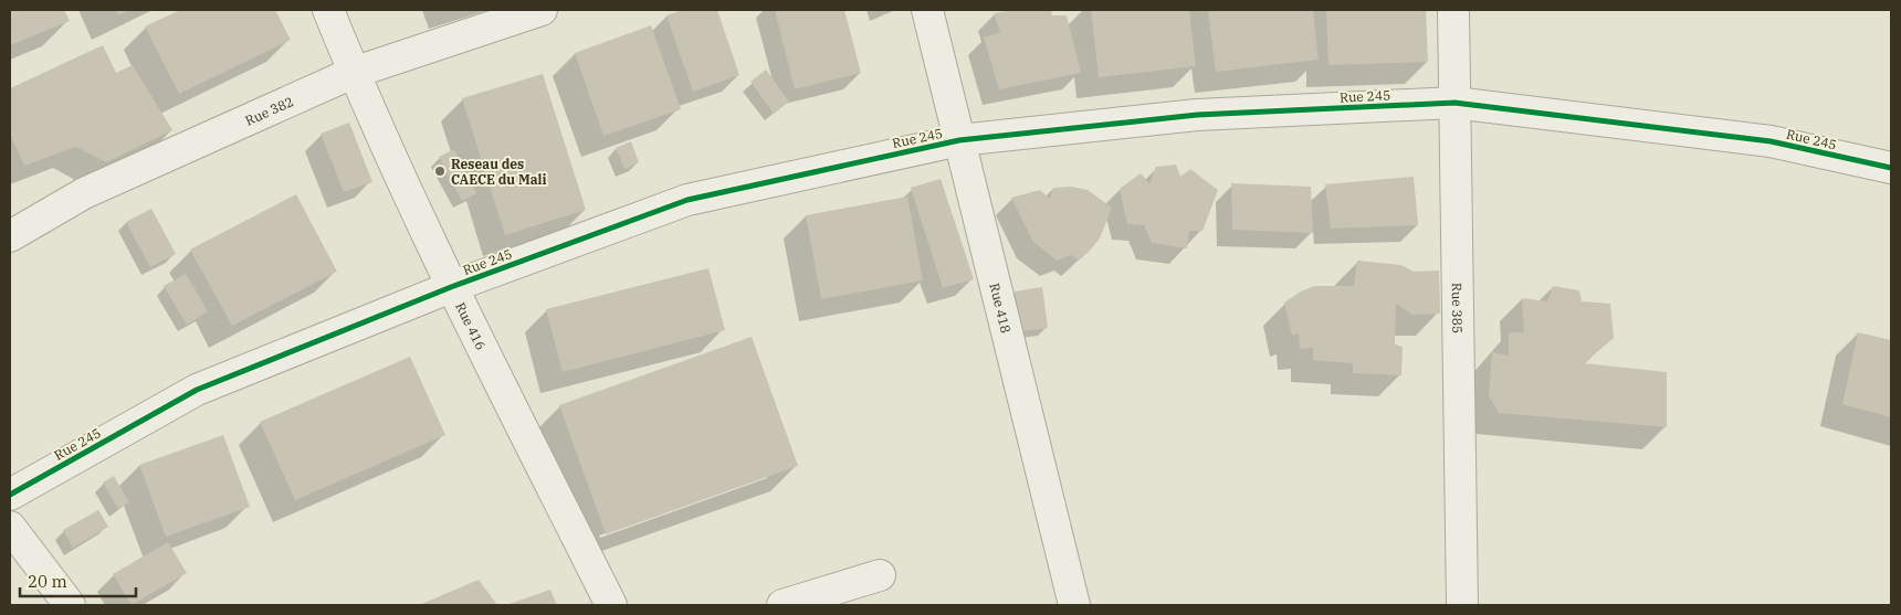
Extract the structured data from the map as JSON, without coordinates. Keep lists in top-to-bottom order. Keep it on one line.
{"streets":{"street":["Rue 245","Rue 382","Rue 418","Rue 385","Rue 416"]},"crossings":[["Rue 245","Rue 418"],["Rue 245","Rue 385"],["Rue 245","Rue 416"],["Rue 382","Rue 416"]],"places":["Reseau des CAECE du Mali"],"scale_bar":"20 m"}
